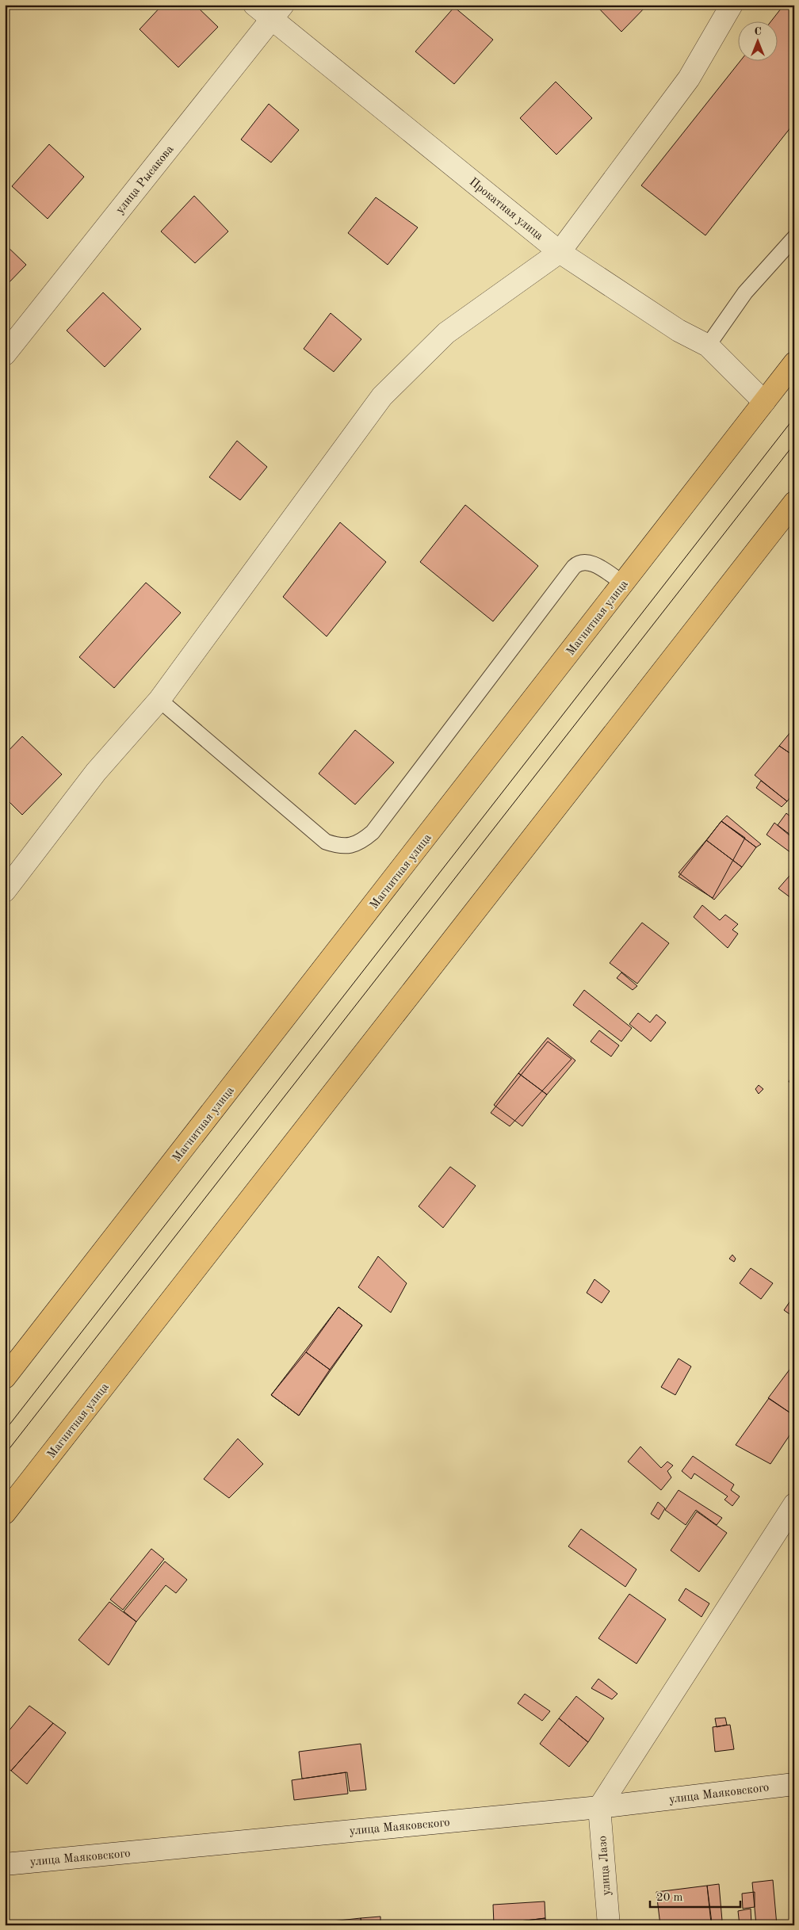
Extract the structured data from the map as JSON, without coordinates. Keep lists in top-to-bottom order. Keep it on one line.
{"streets":{"main road":["Магнитная улица"],"street":["улица Рысакова","Прокатная улица","улица Маяковского","улица Лазо"]},"crossings":[["улица Рысакова","Прокатная улица"],["Прокатная улица","Магнитная улица"],["улица Маяковского","улица Лазо"]],"scale_bar":"20 m","north":"top"}
